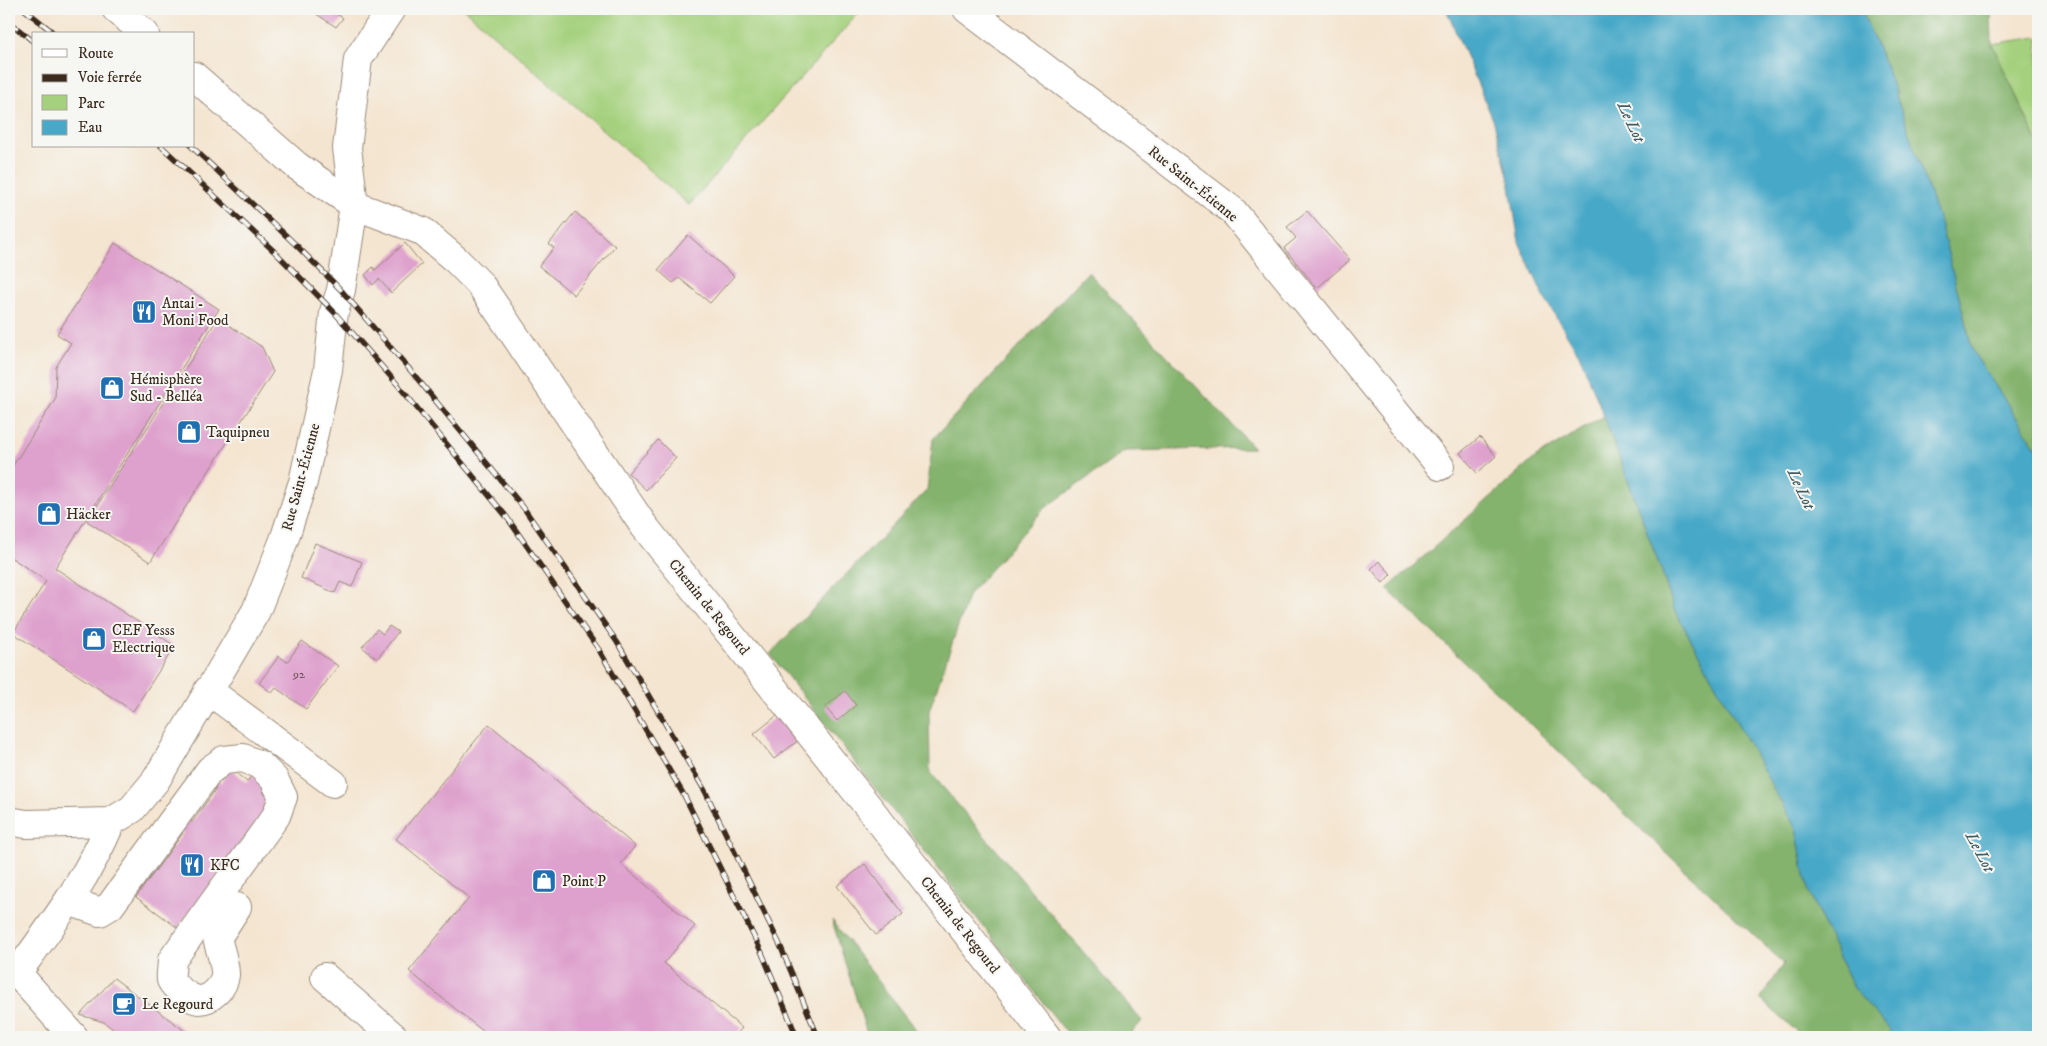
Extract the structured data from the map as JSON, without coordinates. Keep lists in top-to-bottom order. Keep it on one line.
{"streets":{"street":["Rue Saint-Étienne","Chemin de Regourd"]},"crossings":[["Rue Saint-Étienne","Chemin de Regourd"]],"water":["Le Lot"],"places":{"restaurant":["Antai - Moni Food","KFC"],"shop":["Hémisphère Sud - Belléa","Taquipneu","Häcker","CEF Yesss Electrique","Point P"],"cafe":["Le Regourd"]},"house_numbers":["92"],"legend":["Route","Voie ferrée","Parc","Eau"]}
